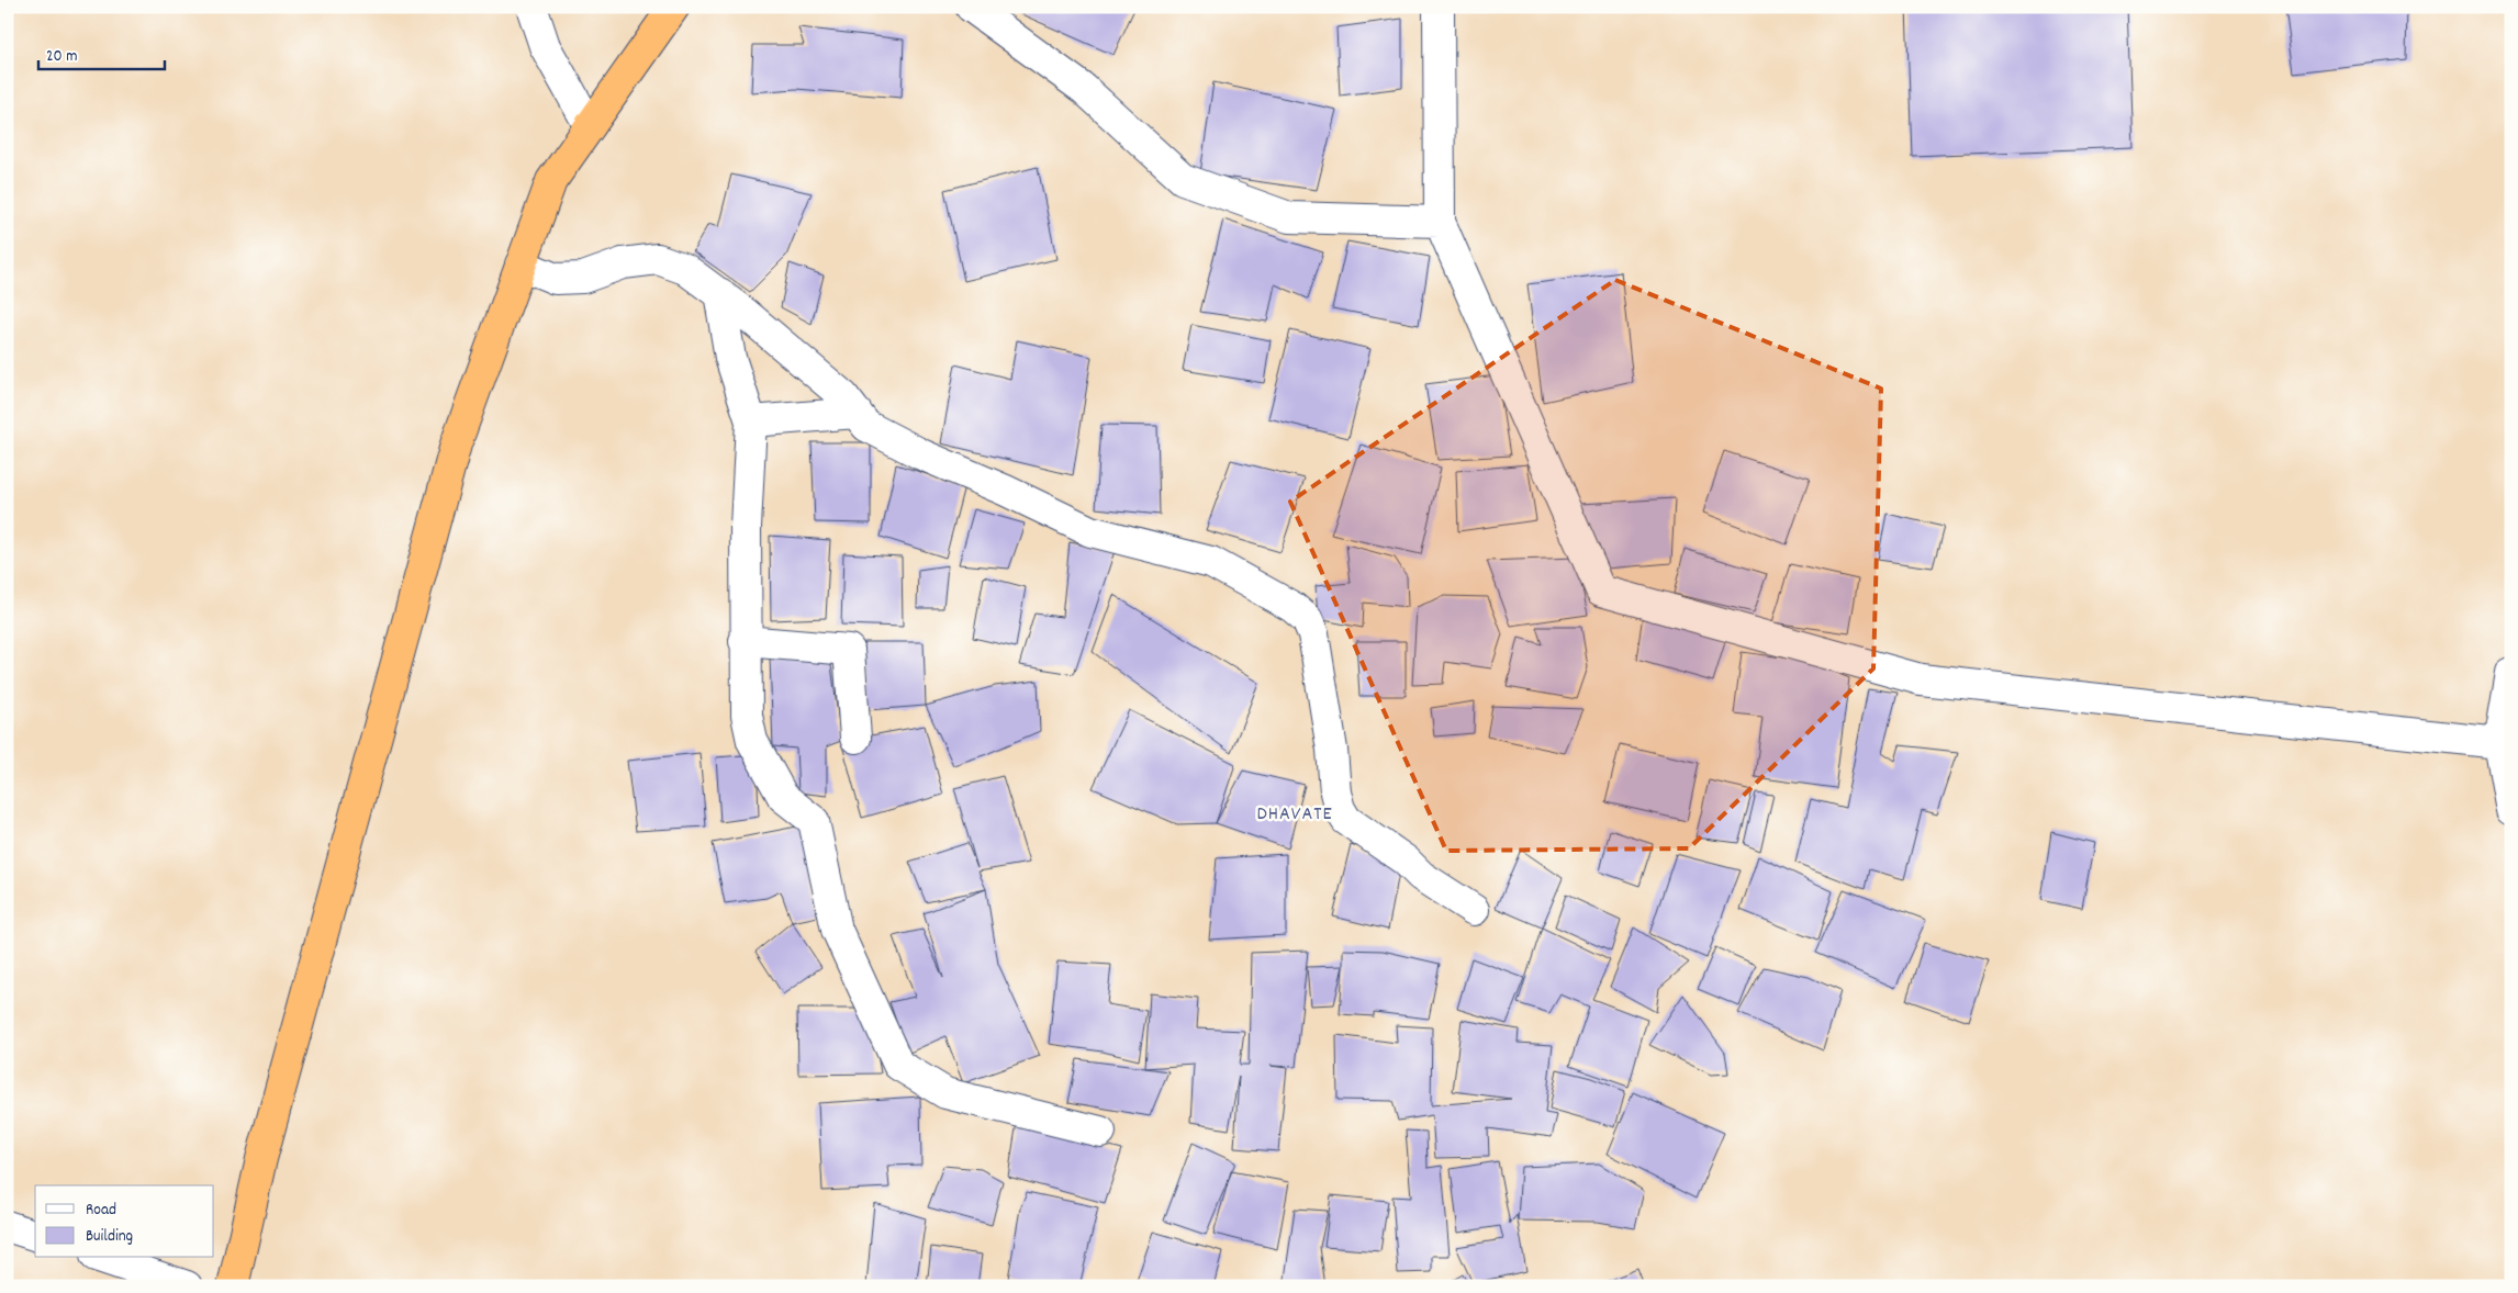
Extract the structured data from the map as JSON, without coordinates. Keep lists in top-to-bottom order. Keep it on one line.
{"districts":["DHAVATE"],"legend":["Road","Building"],"scale_bar":"20 m"}
